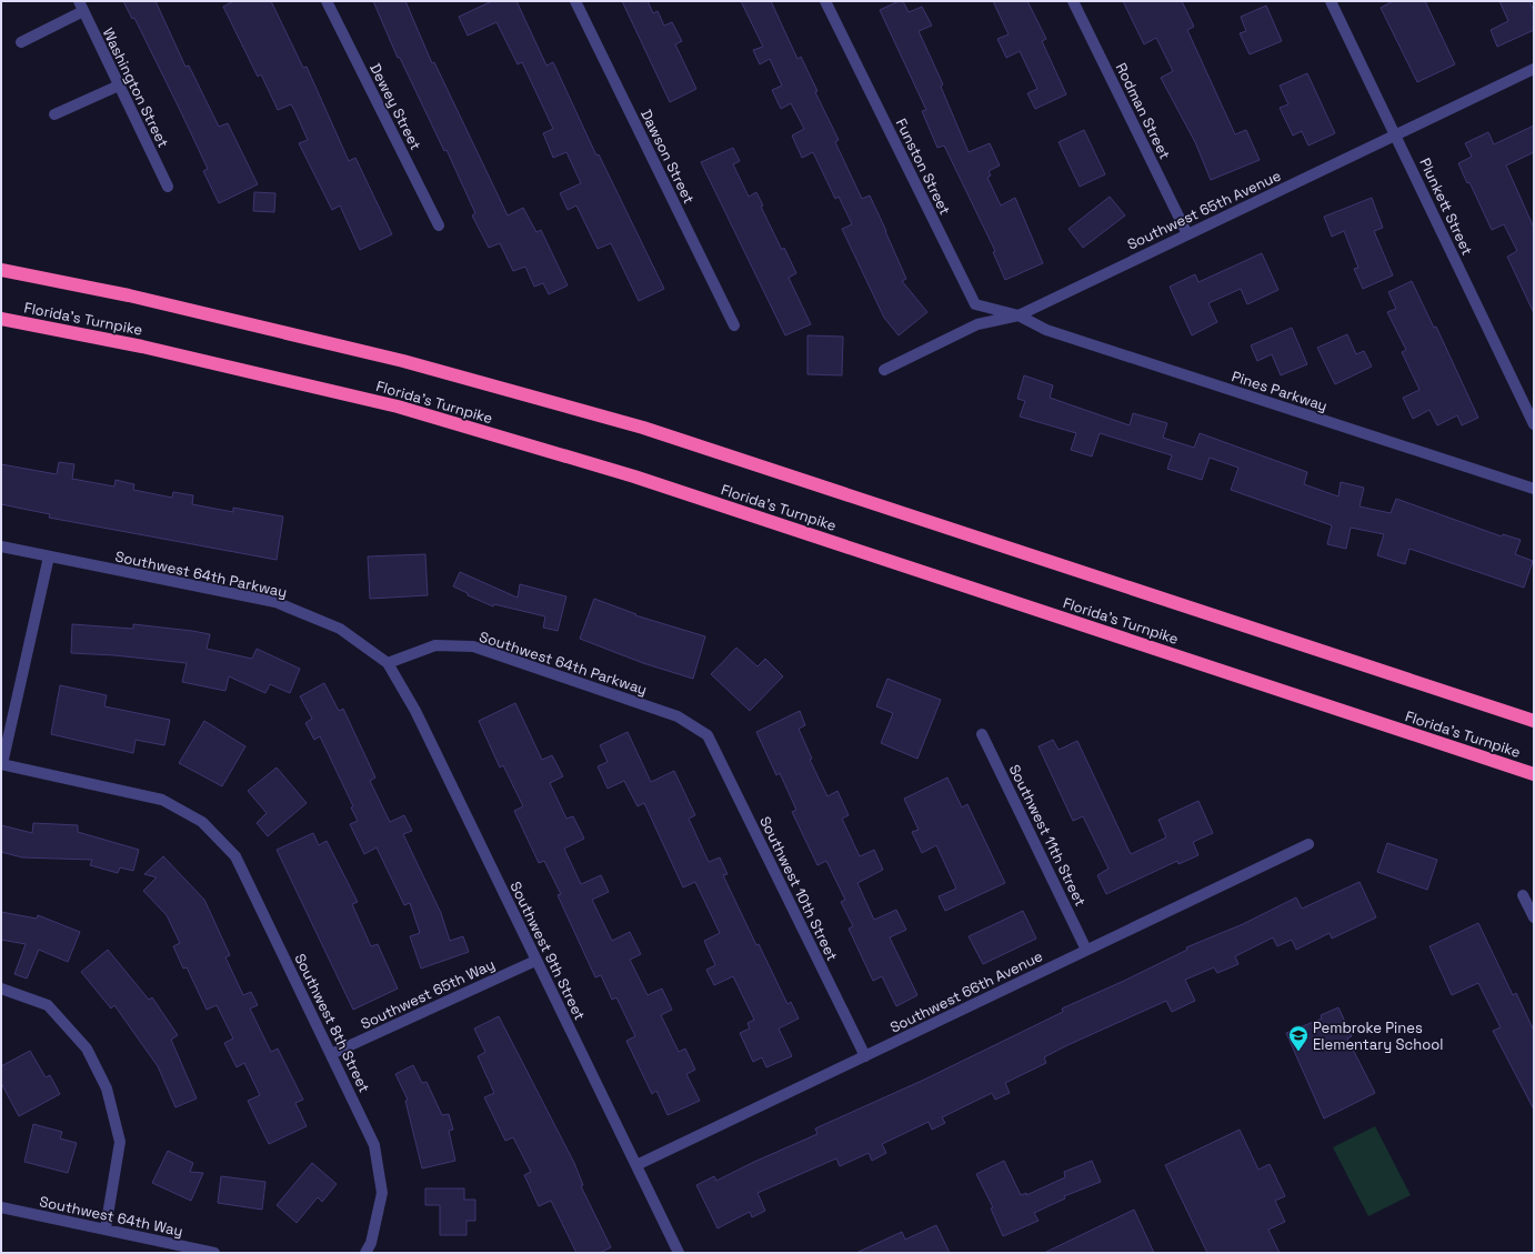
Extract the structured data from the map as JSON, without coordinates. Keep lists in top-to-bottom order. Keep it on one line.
{"streets":{"highway":["Florida's Turnpike"],"street":["Washington Street","Dewey Street","Rodman Street","Dawson Street","Funston Street","Plunkett Street","Southwest 65th Avenue","Pines Parkway","Southwest 64th Parkway","Southwest 11th Street","Southwest 10th Street","Southwest 9th Street","Southwest 66th Avenue","Southwest 65th Way","Southwest 8th Street","Southwest 64th Way"]},"crossings":[["Rodman Street","Southwest 65th Avenue"],["Funston Street","Southwest 65th Avenue"],["Funston Street","Pines Parkway"],["Plunkett Street","Southwest 65th Avenue"],["Southwest 65th Avenue","Pines Parkway"],["Southwest 64th Parkway","Southwest 10th Street"],["Southwest 64th Parkway","Southwest 9th Street"],["Southwest 11th Street","Southwest 66th Avenue"],["Southwest 10th Street","Southwest 66th Avenue"],["Southwest 9th Street","Southwest 66th Avenue"],["Southwest 9th Street","Southwest 65th Way"],["Southwest 65th Way","Southwest 8th Street"]],"places":{"school or university":["Pembroke Pines Elementary School"]}}
